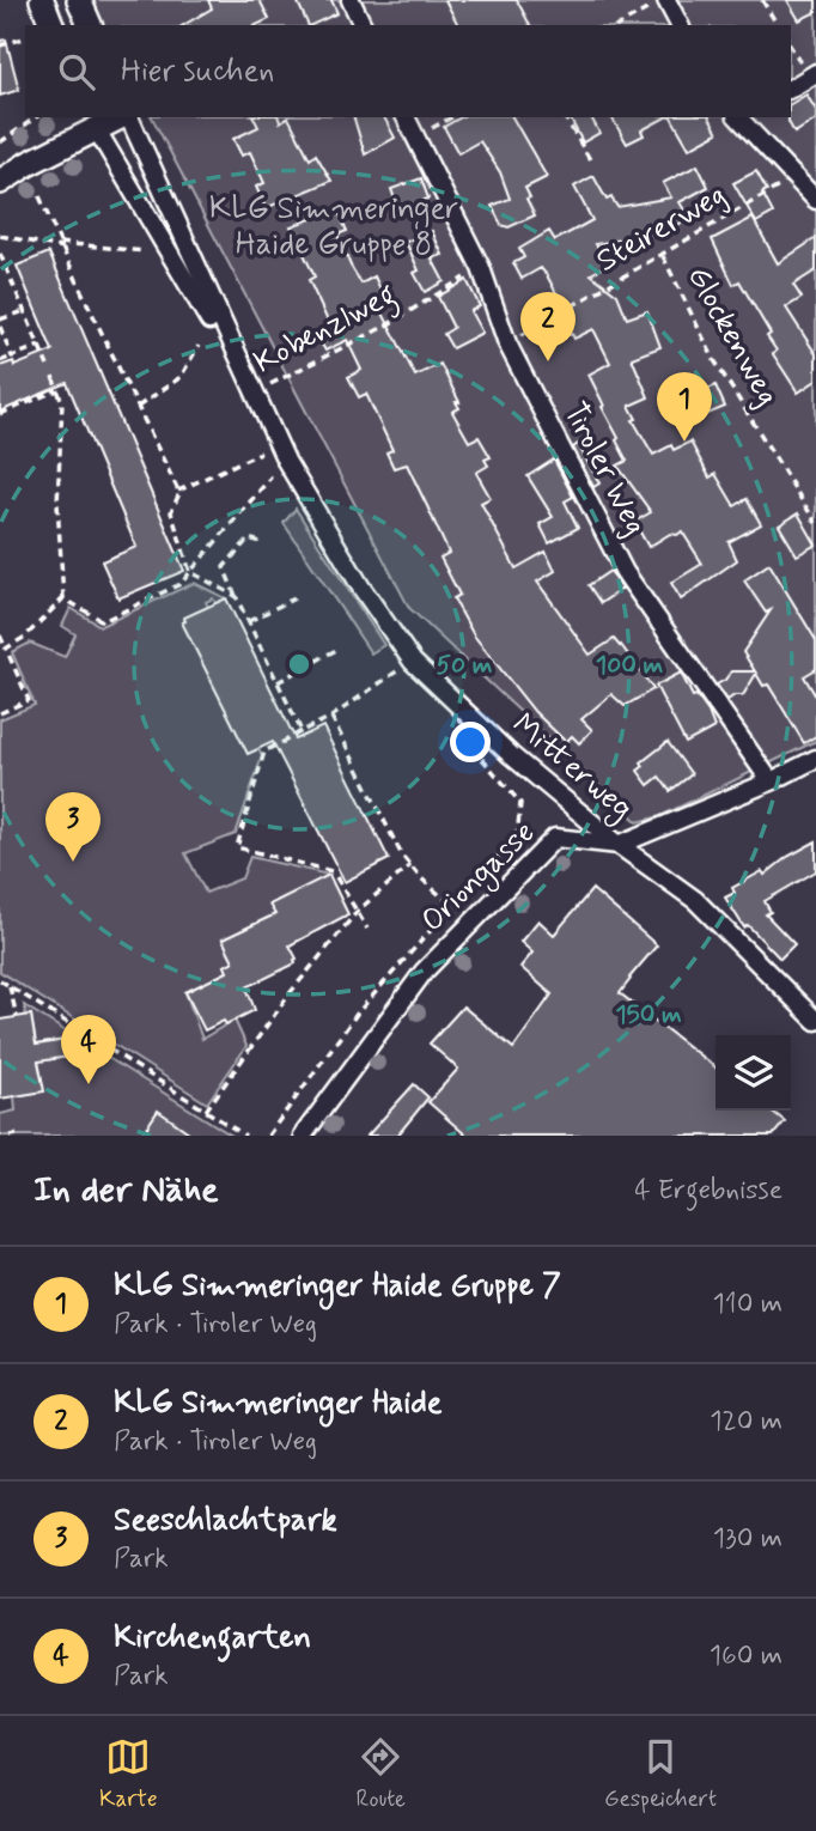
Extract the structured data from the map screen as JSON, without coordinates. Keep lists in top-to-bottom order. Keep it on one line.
{"streets":{"street":["Tiroler Weg","Mitterweg","Oriongasse"],"path":["Steirerweg","Kobenzlweg","Glockenweg"]},"crossings":[["Steirerweg","Glockenweg"],["Steirerweg","Tiroler Weg"],["Kobenzlweg","Tiroler Weg"],["Kobenzlweg","Mitterweg"],["Tiroler Weg","Oriongasse"],["Mitterweg","Oriongasse"]],"parks":["KLG Simmeringer Haide Gruppe 8"],"page":{"search":"Hier suchen","pins":["2","1","3","4"],"heading":["In der Nähe","4 Ergebnisse"],"list":[{"mark":"1","name":"KLG Simmeringer Haide Gruppe 7","note":"Park · Tiroler Weg","value":"110 m"},{"mark":"2","name":"KLG Simmeringer Haide","note":"Park · Tiroler Weg","value":"120 m"},{"mark":"3","name":"Seeschlachtpark","note":"Park","value":"130 m"},{"mark":"4","name":"Kirchengarten","note":"Park","value":"160 m"}],"nav":["Karte","Route","Gespeichert"]},"rings":["50 m","100 m","150 m"]}
